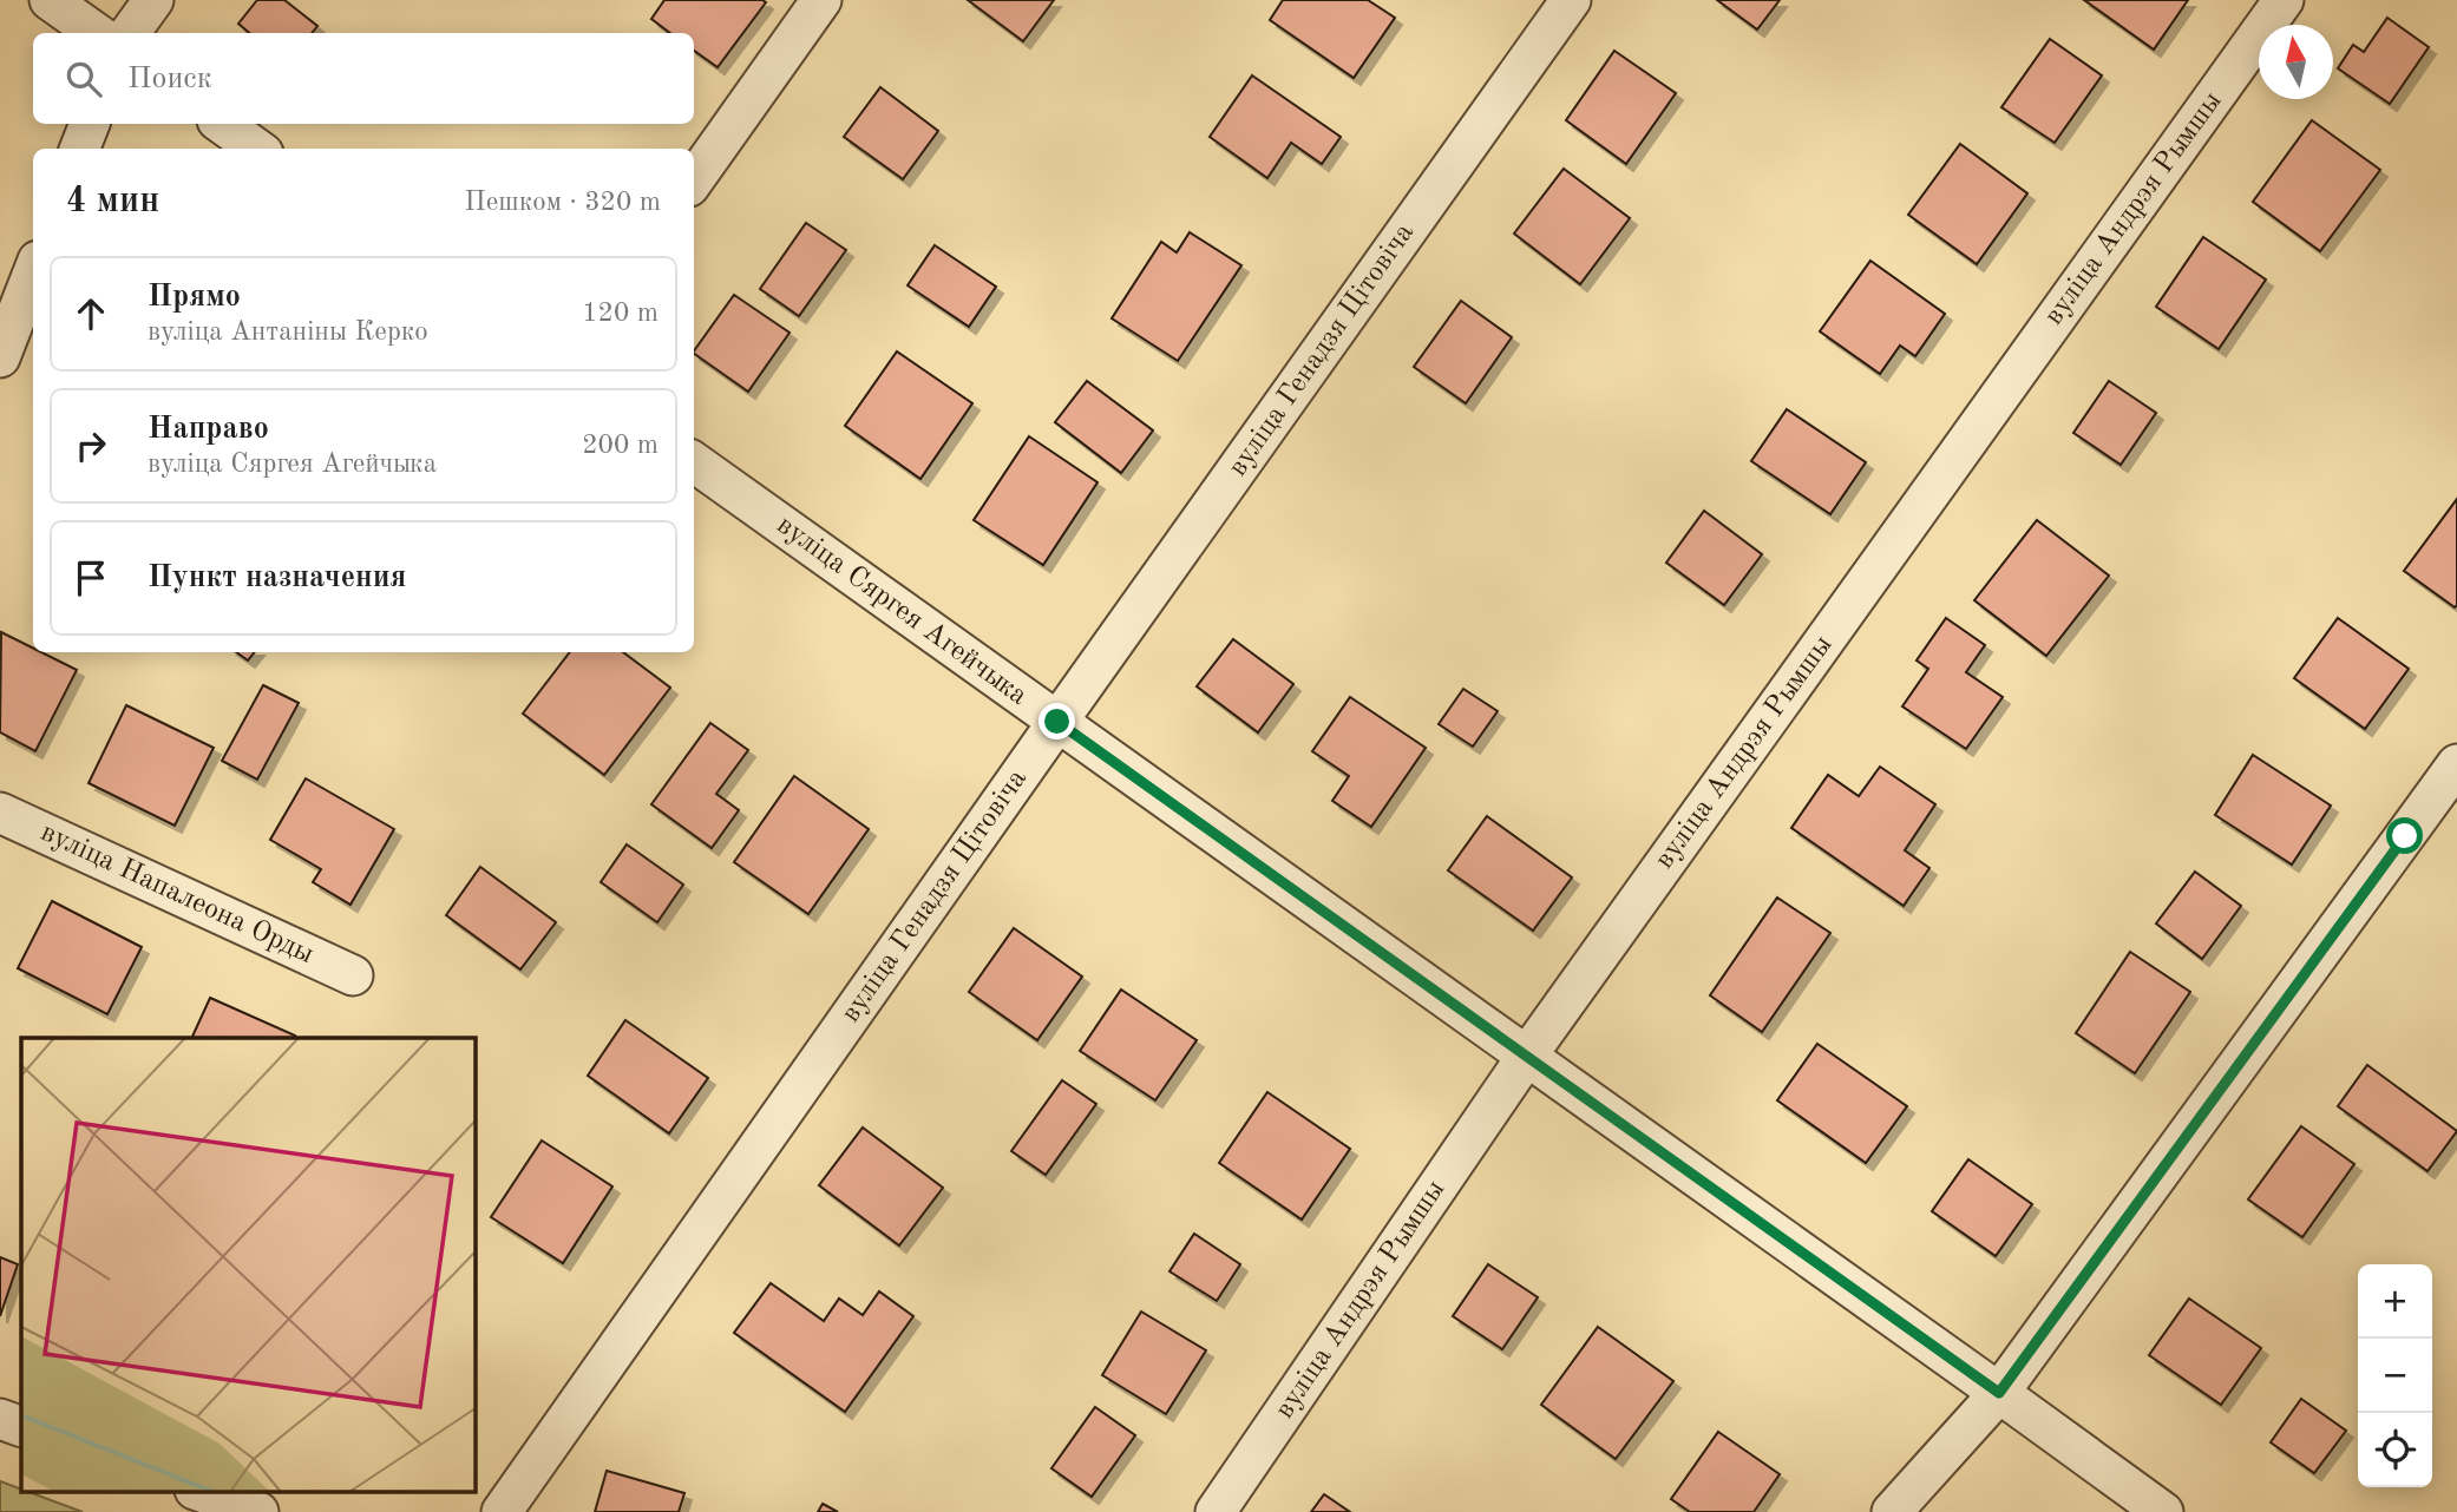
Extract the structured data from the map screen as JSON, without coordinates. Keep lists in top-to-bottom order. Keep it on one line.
{"streets":{"street":["вуліца Андрэя Рымшы","вуліца Генадзя Цітовіча","вуліца Сяргея Агейчыка","вуліца Напалеона Орды"]},"crossings":[["вуліца Андрэя Рымшы","вуліца Сяргея Агейчыка"],["вуліца Генадзя Цітовіча","вуліца Сяргея Агейчыка"]],"north":"top","page":{"search":"Поиск","heading":["4 мин","Пешком · 320 m"],"list":[["Прямо","вуліца Антаніны Керко","120 m"],["Направо","вуліца Сяргея Агейчыка","200 m"],"Пункт назначения"],"map_buttons":["+","−"]}}
